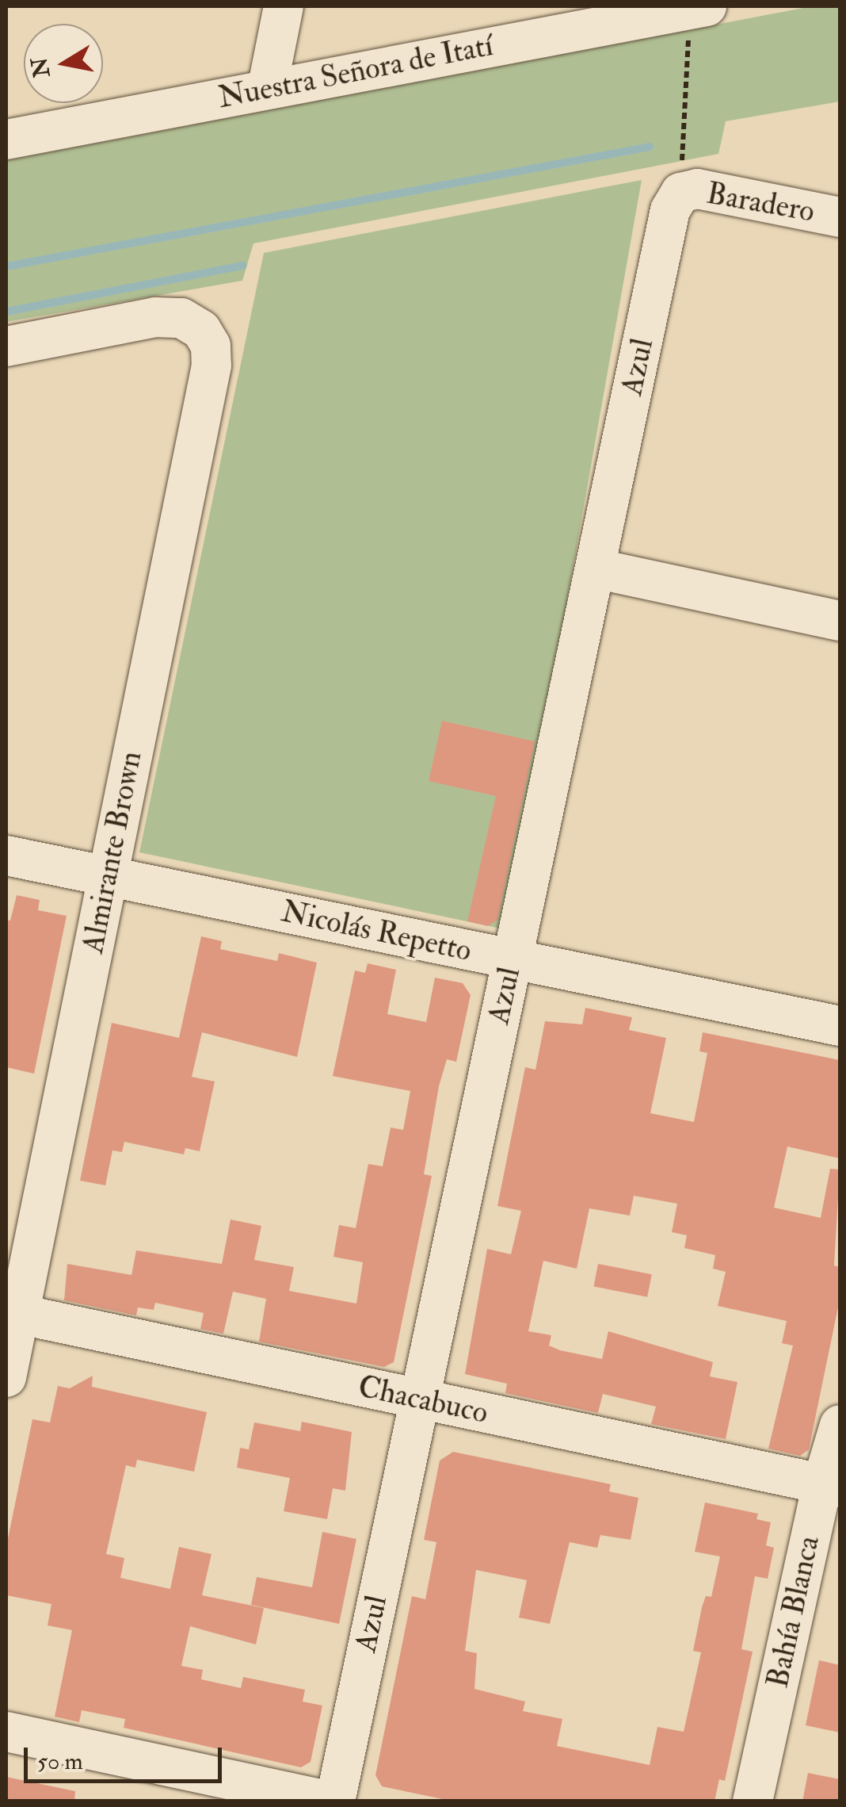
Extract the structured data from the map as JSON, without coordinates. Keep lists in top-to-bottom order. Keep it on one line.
{"streets":{"street":["Nuestra Señora de Itatí","Baradero","Azul","Almirante Brown","Nicolás Repetto","Chacabuco","Bahía Blanca"]},"crossings":[["Baradero","Azul"],["Azul","Nicolás Repetto"],["Azul","Chacabuco"],["Almirante Brown","Nicolás Repetto"],["Almirante Brown","Chacabuco"],["Chacabuco","Bahía Blanca"]],"scale_bar":"50 m","north":"left"}
